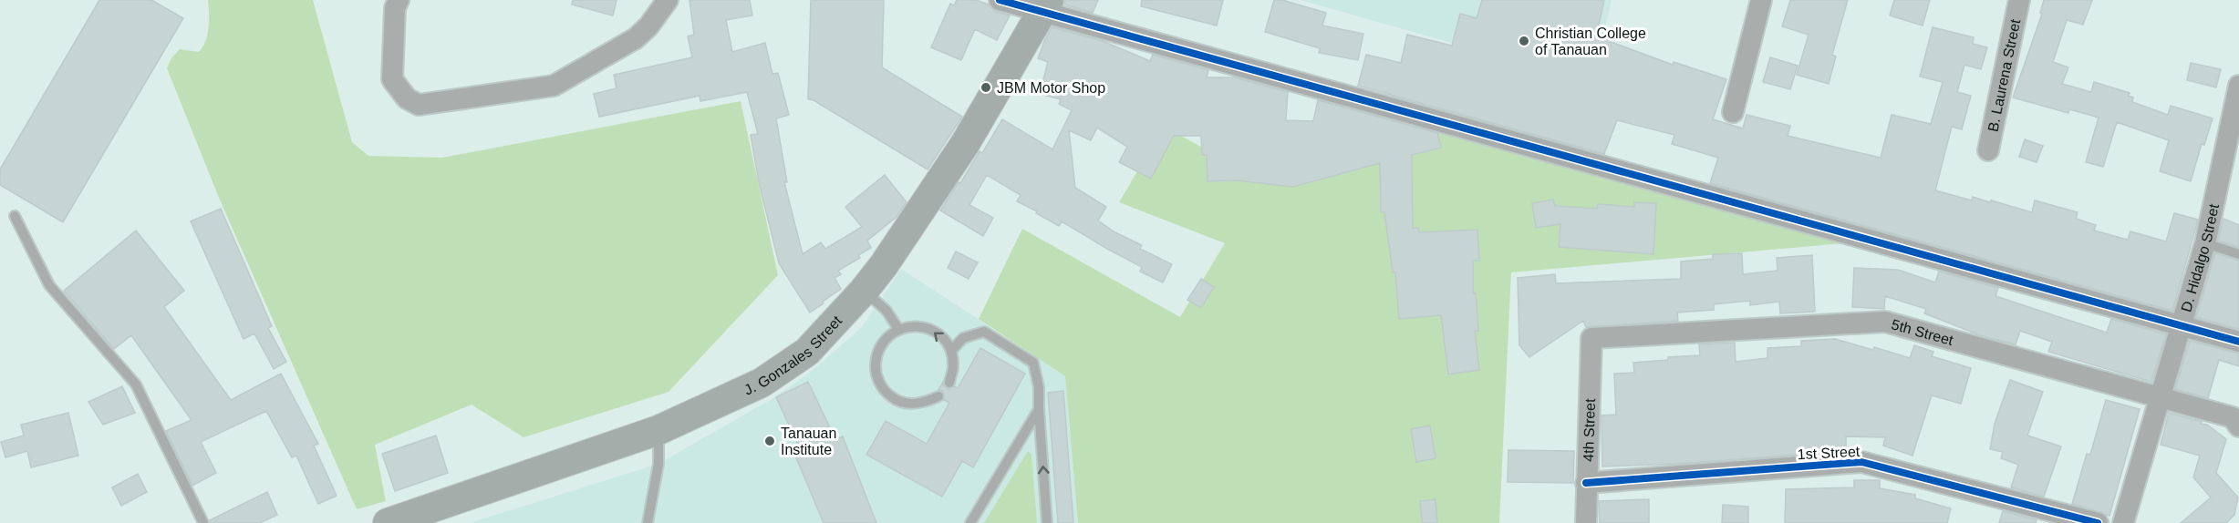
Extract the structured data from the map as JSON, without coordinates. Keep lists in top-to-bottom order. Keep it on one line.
{"streets":{"main road":["J. Gonzales Street"],"street":["B. Laurena Street","D. Hidalgo Street","5th Street","4th Street","1st Street"]},"crossings":[["D. Hidalgo Street","5th Street"],["5th Street","4th Street"],["4th Street","1st Street"]],"places":["Christian College of Tanauan","JBM Motor Shop","Tanauan Institute"]}
